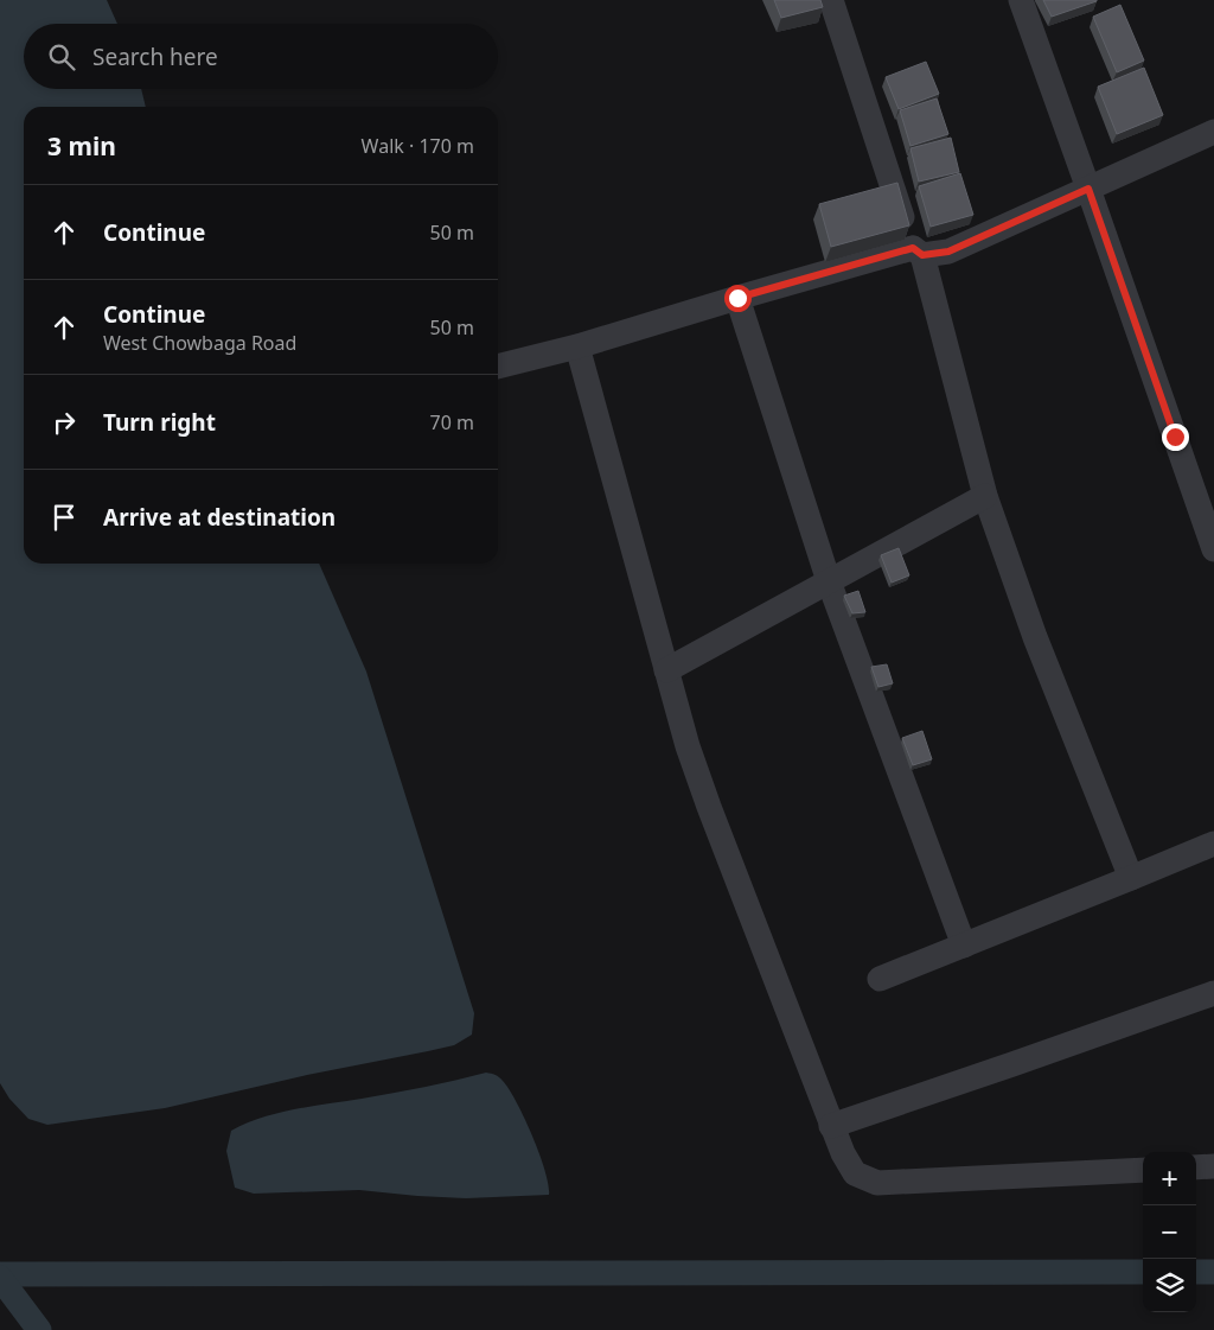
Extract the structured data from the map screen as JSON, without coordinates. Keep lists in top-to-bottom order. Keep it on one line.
{"page":{"search":"Search here","heading":["3 min","Walk · 170 m"],"list":[["Continue","50 m"],["Continue","West Chowbaga Road","50 m"],["Turn right","70 m"],"Arrive at destination"],"map_buttons":["+","−"]}}
